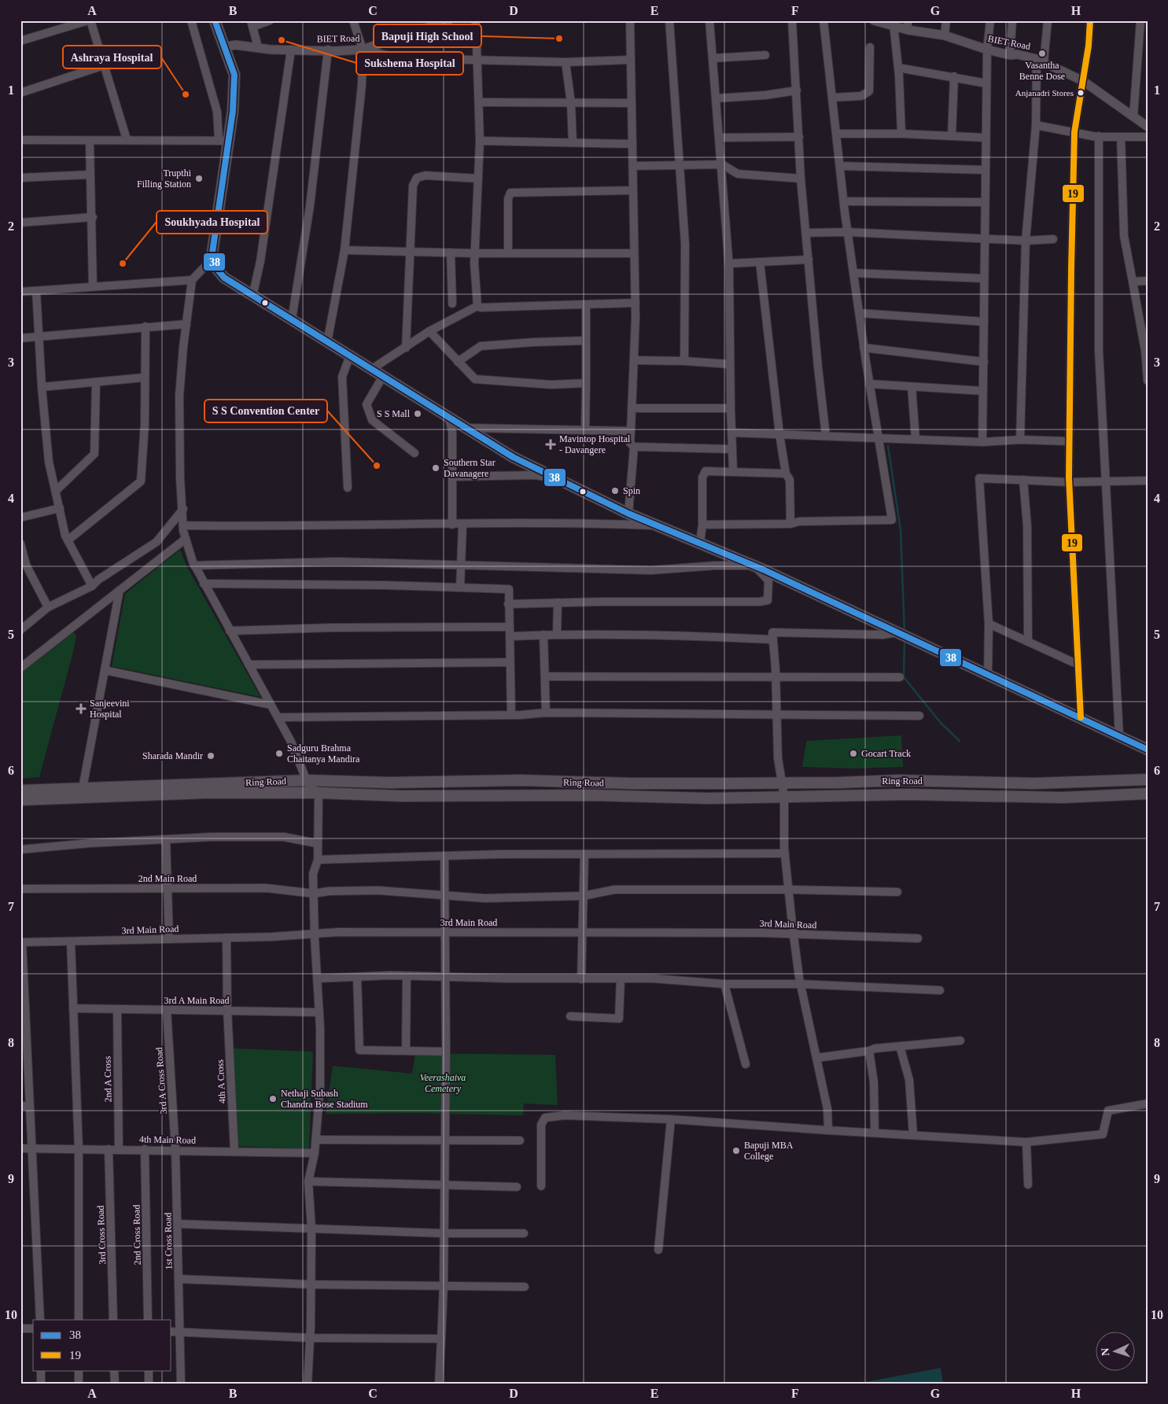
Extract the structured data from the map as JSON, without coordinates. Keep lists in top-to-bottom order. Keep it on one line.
{"streets":{"main road":["Ring Road"],"street":["BIET Road","2nd Main Road","3rd Main Road","3rd A Main Road","2nd A Cross","3rd A Cross Road","4th A Cross","4th Main Road","3rd Cross Road","2nd Cross Road","1st Cross Road"]},"crossings":[["3rd Main Road","4th A Cross"],["3rd A Main Road","2nd A Cross"],["3rd A Main Road","3rd A Cross Road"],["3rd A Main Road","4th A Cross"],["2nd A Cross","4th Main Road"],["3rd A Cross Road","4th Main Road"],["3rd A Cross Road","1st Cross Road"],["4th A Cross","4th Main Road"],["4th Main Road","3rd Cross Road"],["4th Main Road","2nd Cross Road"],["4th Main Road","1st Cross Road"]],"parks":["Veerashaiva Cemetery"],"places":{"other":["Bapuji High School","Sukshema Hospital","Vasantha Benne Dose","Anjanadri Stores","Ashraya Hospital","Trupthi Filling Station","Soukhyada Hospital","S S Mall","S S Convention Center","Southern Star Davanagere","Spin","Sadguru Brahma Chaitanya Mandira","Gocart Track","Sharada Mandir","Nethaji Subash Chandra Bose Stadium","Bapuji MBA College"],"health":["Mavintop Hospital - Davangere","Sanjeevini Hospital"]},"lines":["transit line 38","transit line 19"],"legend":["38","19"],"north":"left","grid":{"columns":["A","B","C","D","E","F","G","H"],"rows":["1","2","3","4","5","6","7","8","9","10"]}}
